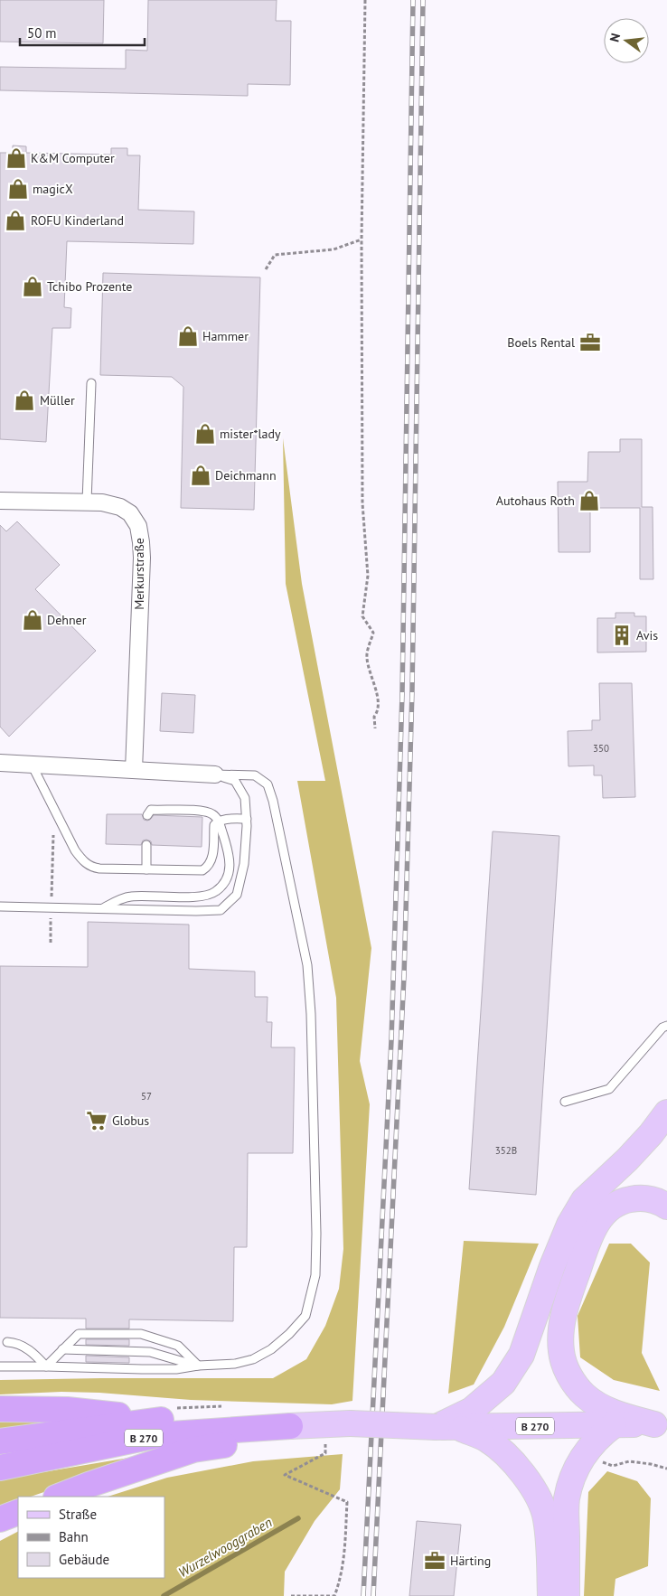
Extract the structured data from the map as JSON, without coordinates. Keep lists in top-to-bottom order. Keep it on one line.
{"streets":{"highway":["B 270"],"street":["Merkurstraße"]},"water":["Wurzelwooggraben"],"places":{"shop":["K&M Computer","magicX","ROFU Kinderland","Tchibo Prozente","Hammer","Müller","mister*lady","Deichmann","Autohaus Roth","Dehner"],"office":["Boels Rental","Härting"],"building":["Avis"],"supermarket":["Globus"]},"house_numbers":["350","57","352B"],"legend":["Straße","Bahn","Gebäude"],"scale_bar":"50 m","north":"left"}
